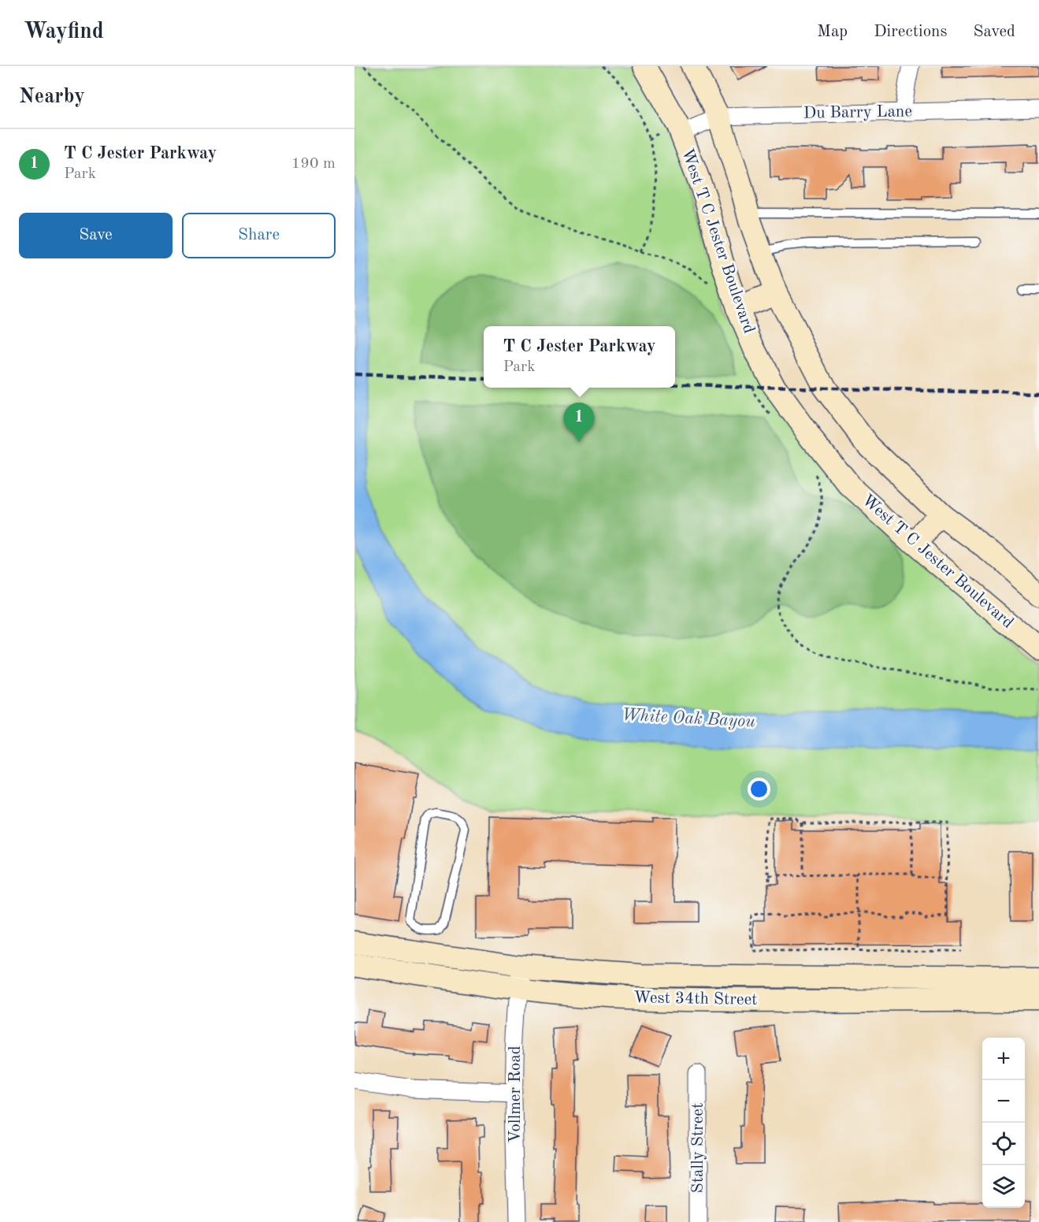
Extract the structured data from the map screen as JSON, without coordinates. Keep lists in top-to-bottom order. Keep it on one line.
{"streets":{"main road":["West T C Jester Boulevard","West 34th Street"],"street":["Du Barry Lane","Vollmer Road","Stally Street"]},"crossings":[["Du Barry Lane","West T C Jester Boulevard"],["West 34th Street","Vollmer Road"]],"water":["White Oak Bayou"],"page":{"header":"Wayfind","nav":["Map","Directions","Saved"],"heading":"Nearby","list":[{"mark":"1","name":"T C Jester Parkway","note":"Park","value":"190 m"}],"buttons":["Save","Share"],"popup":["T C Jester Parkway","Park"],"pins":"1","map_buttons":["+","−"]}}
